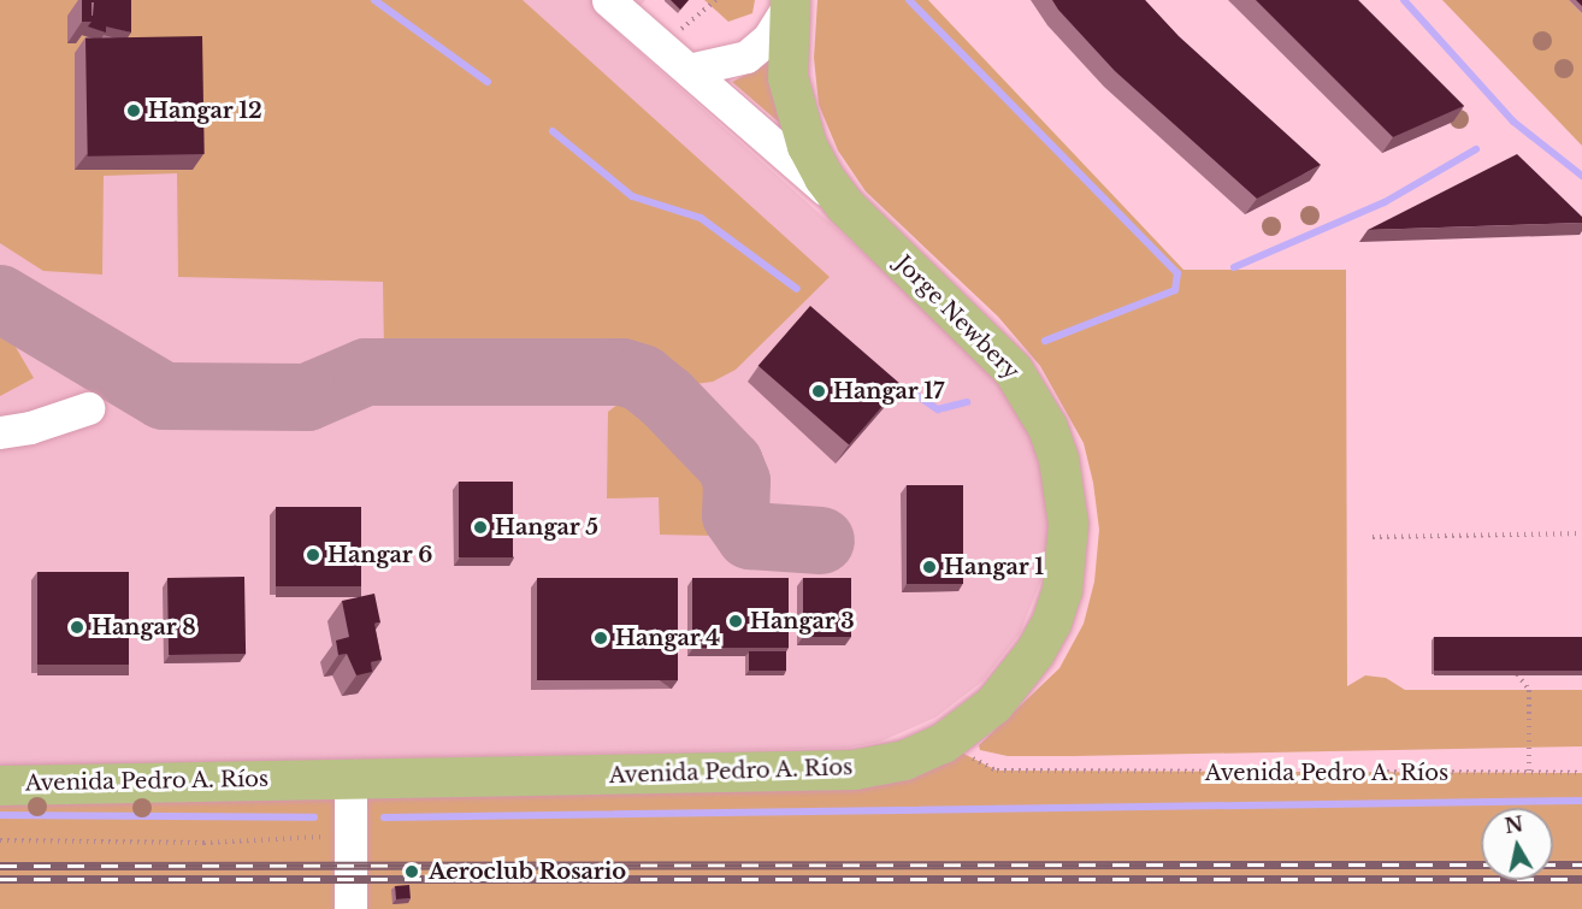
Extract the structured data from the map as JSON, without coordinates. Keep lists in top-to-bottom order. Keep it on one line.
{"streets":{"main road":["Jorge Newbery","Avenida Pedro A. Ríos"]},"crossings":[["Jorge Newbery","Avenida Pedro A. Ríos"]],"places":["Hangar 12","Hangar 17","Hangar 5","Hangar 6","Hangar 1","Hangar 3","Hangar 8","Hangar 4","Aeroclub Rosario"],"north":"top"}
